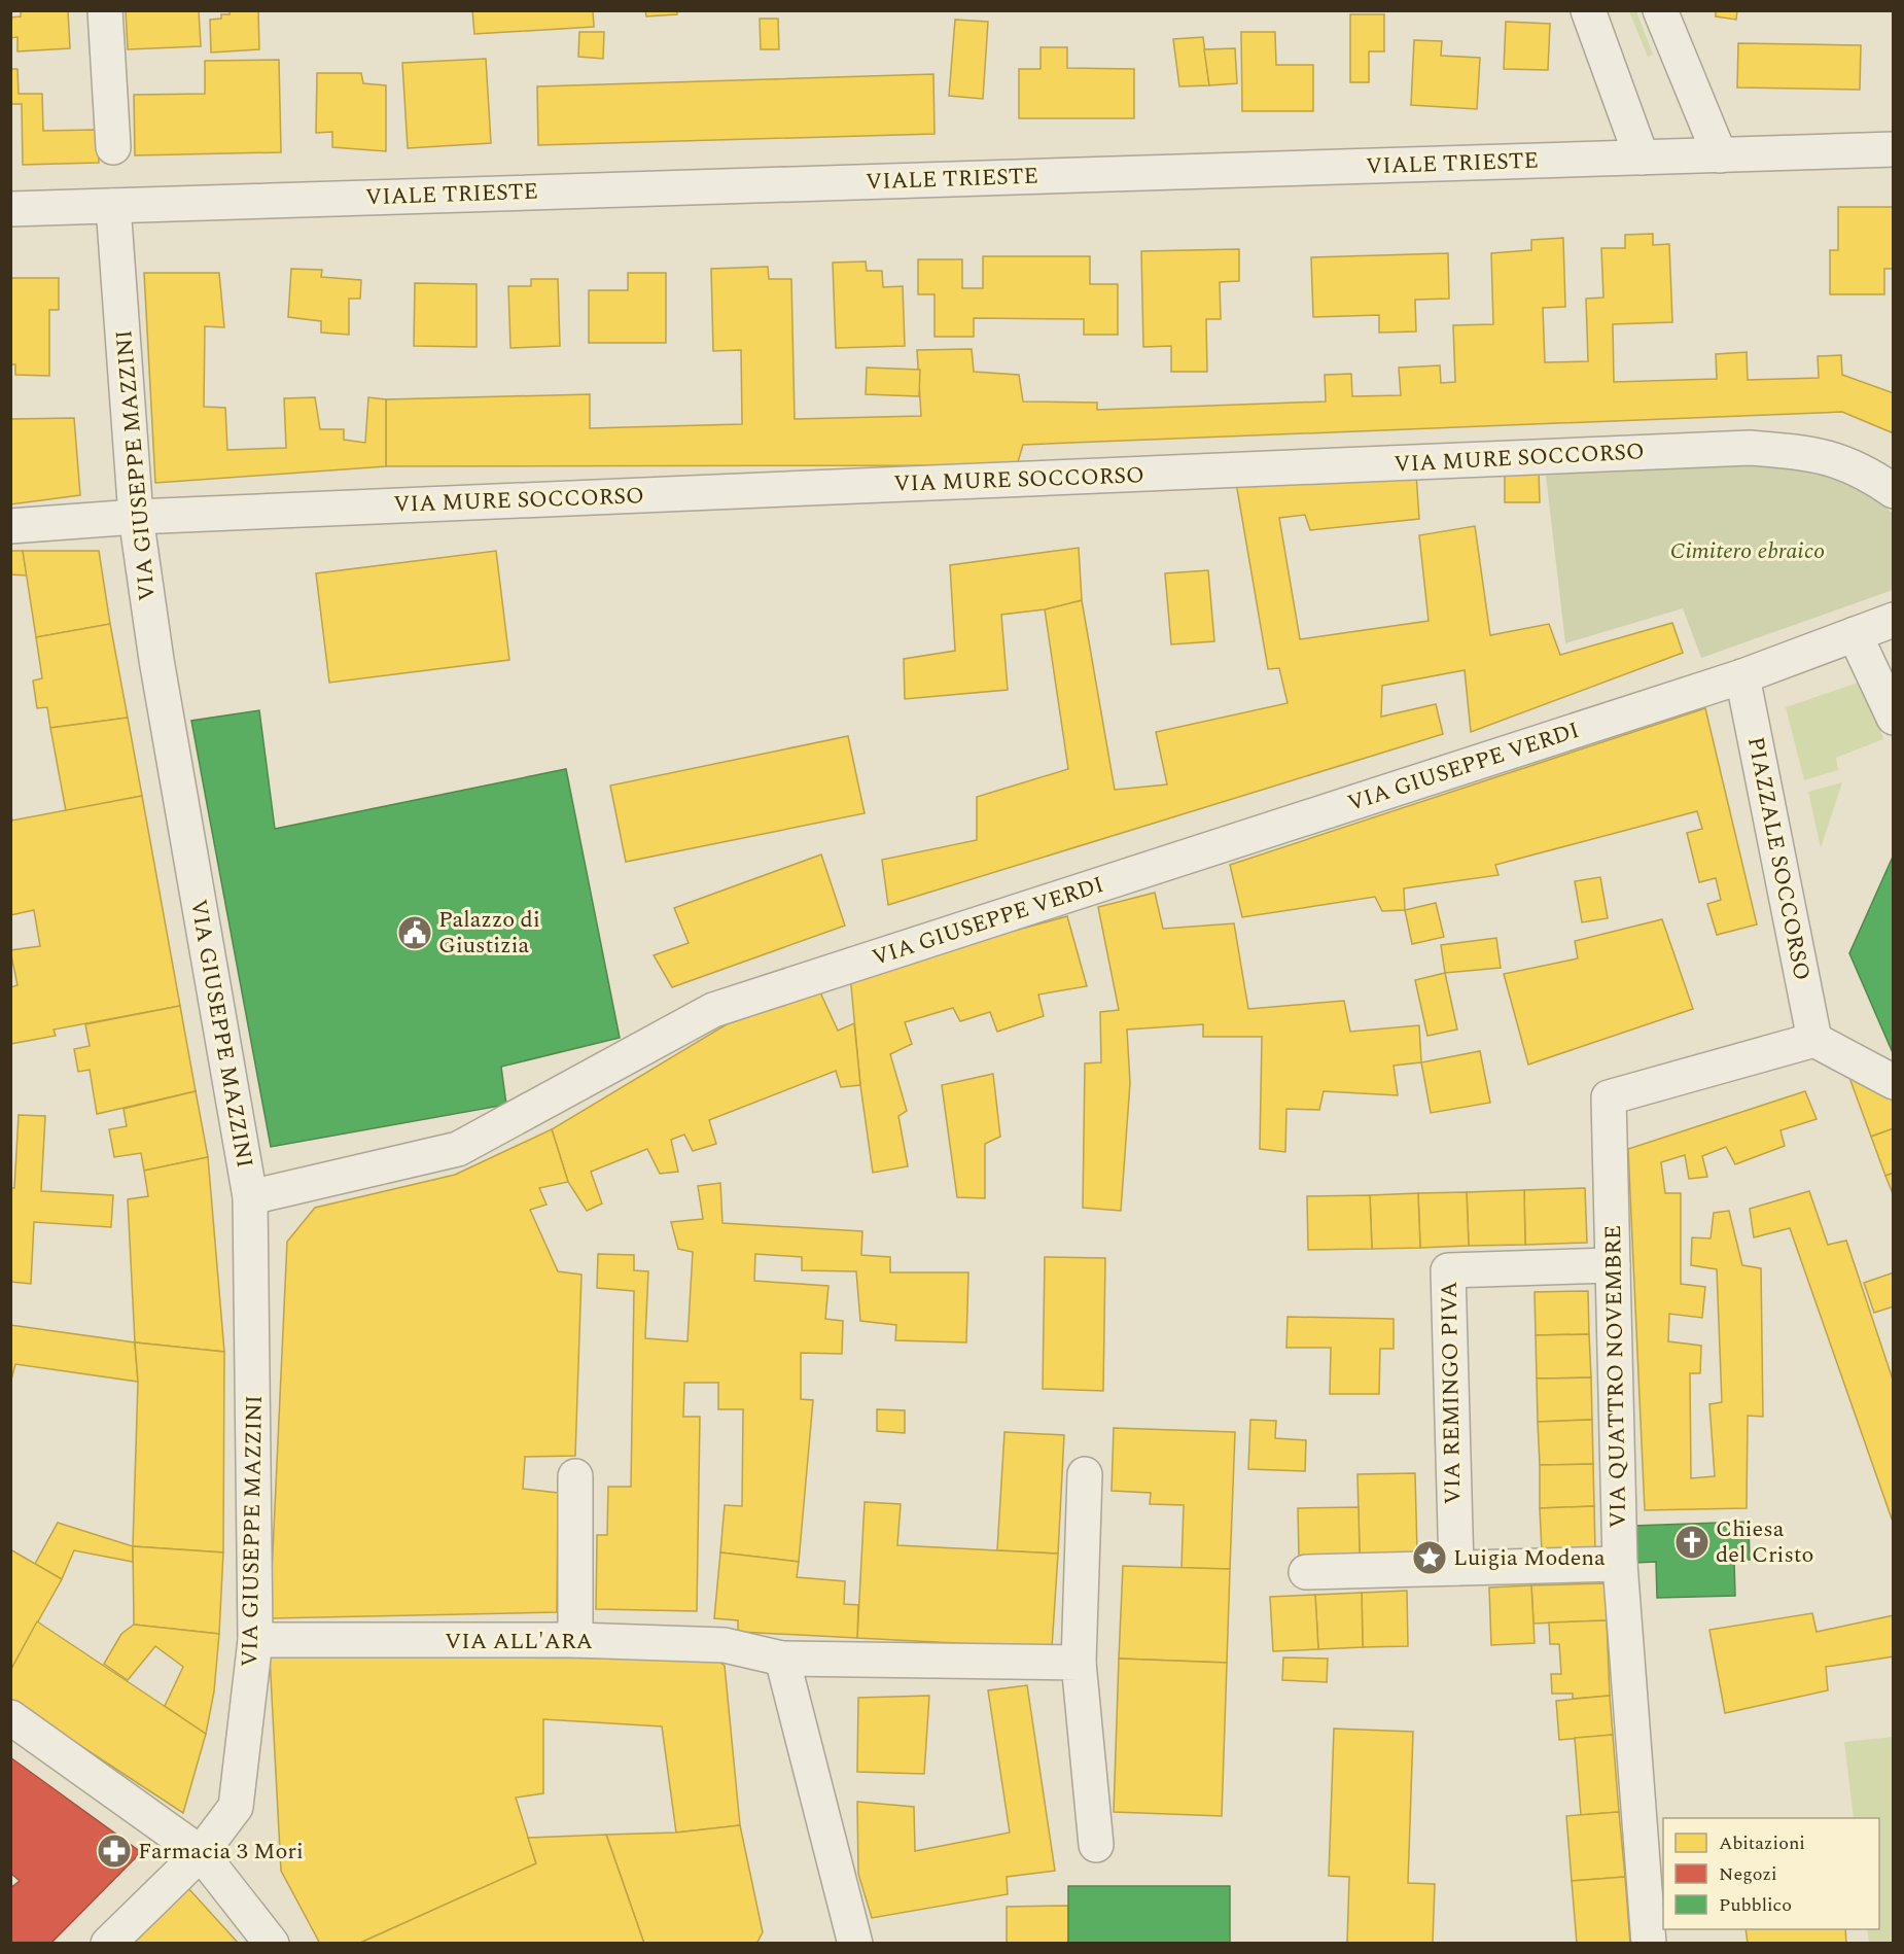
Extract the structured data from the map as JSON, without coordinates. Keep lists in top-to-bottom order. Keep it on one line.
{"streets":{"street":["VIALE TRIESTE","VIA MURE SOCCORSO","VIA GIUSEPPE MAZZINI","VIA GIUSEPPE VERDI","PIAZZALE SOCCORSO","VIA QUATTRO NOVEMBRE","VIA REMINGO PIVA","VIA ALL'ARA"]},"crossings":[["VIALE TRIESTE","VIA GIUSEPPE MAZZINI"],["VIA MURE SOCCORSO","VIA GIUSEPPE MAZZINI"],["VIA GIUSEPPE MAZZINI","VIA GIUSEPPE VERDI"],["VIA GIUSEPPE MAZZINI","VIA ALL'ARA"],["VIA GIUSEPPE VERDI","PIAZZALE SOCCORSO"],["PIAZZALE SOCCORSO","VIA QUATTRO NOVEMBRE"],["VIA QUATTRO NOVEMBRE","VIA REMINGO PIVA"]],"parks":["Cimitero ebraico"],"places":{"public building":["Palazzo di Giustizia"],"church":["Chiesa del Cristo"],"place":["Luigia Modena"],"pharmacy":["Farmacia 3 Mori"]},"legend":["Abitazioni","Negozi","Pubblico"]}
